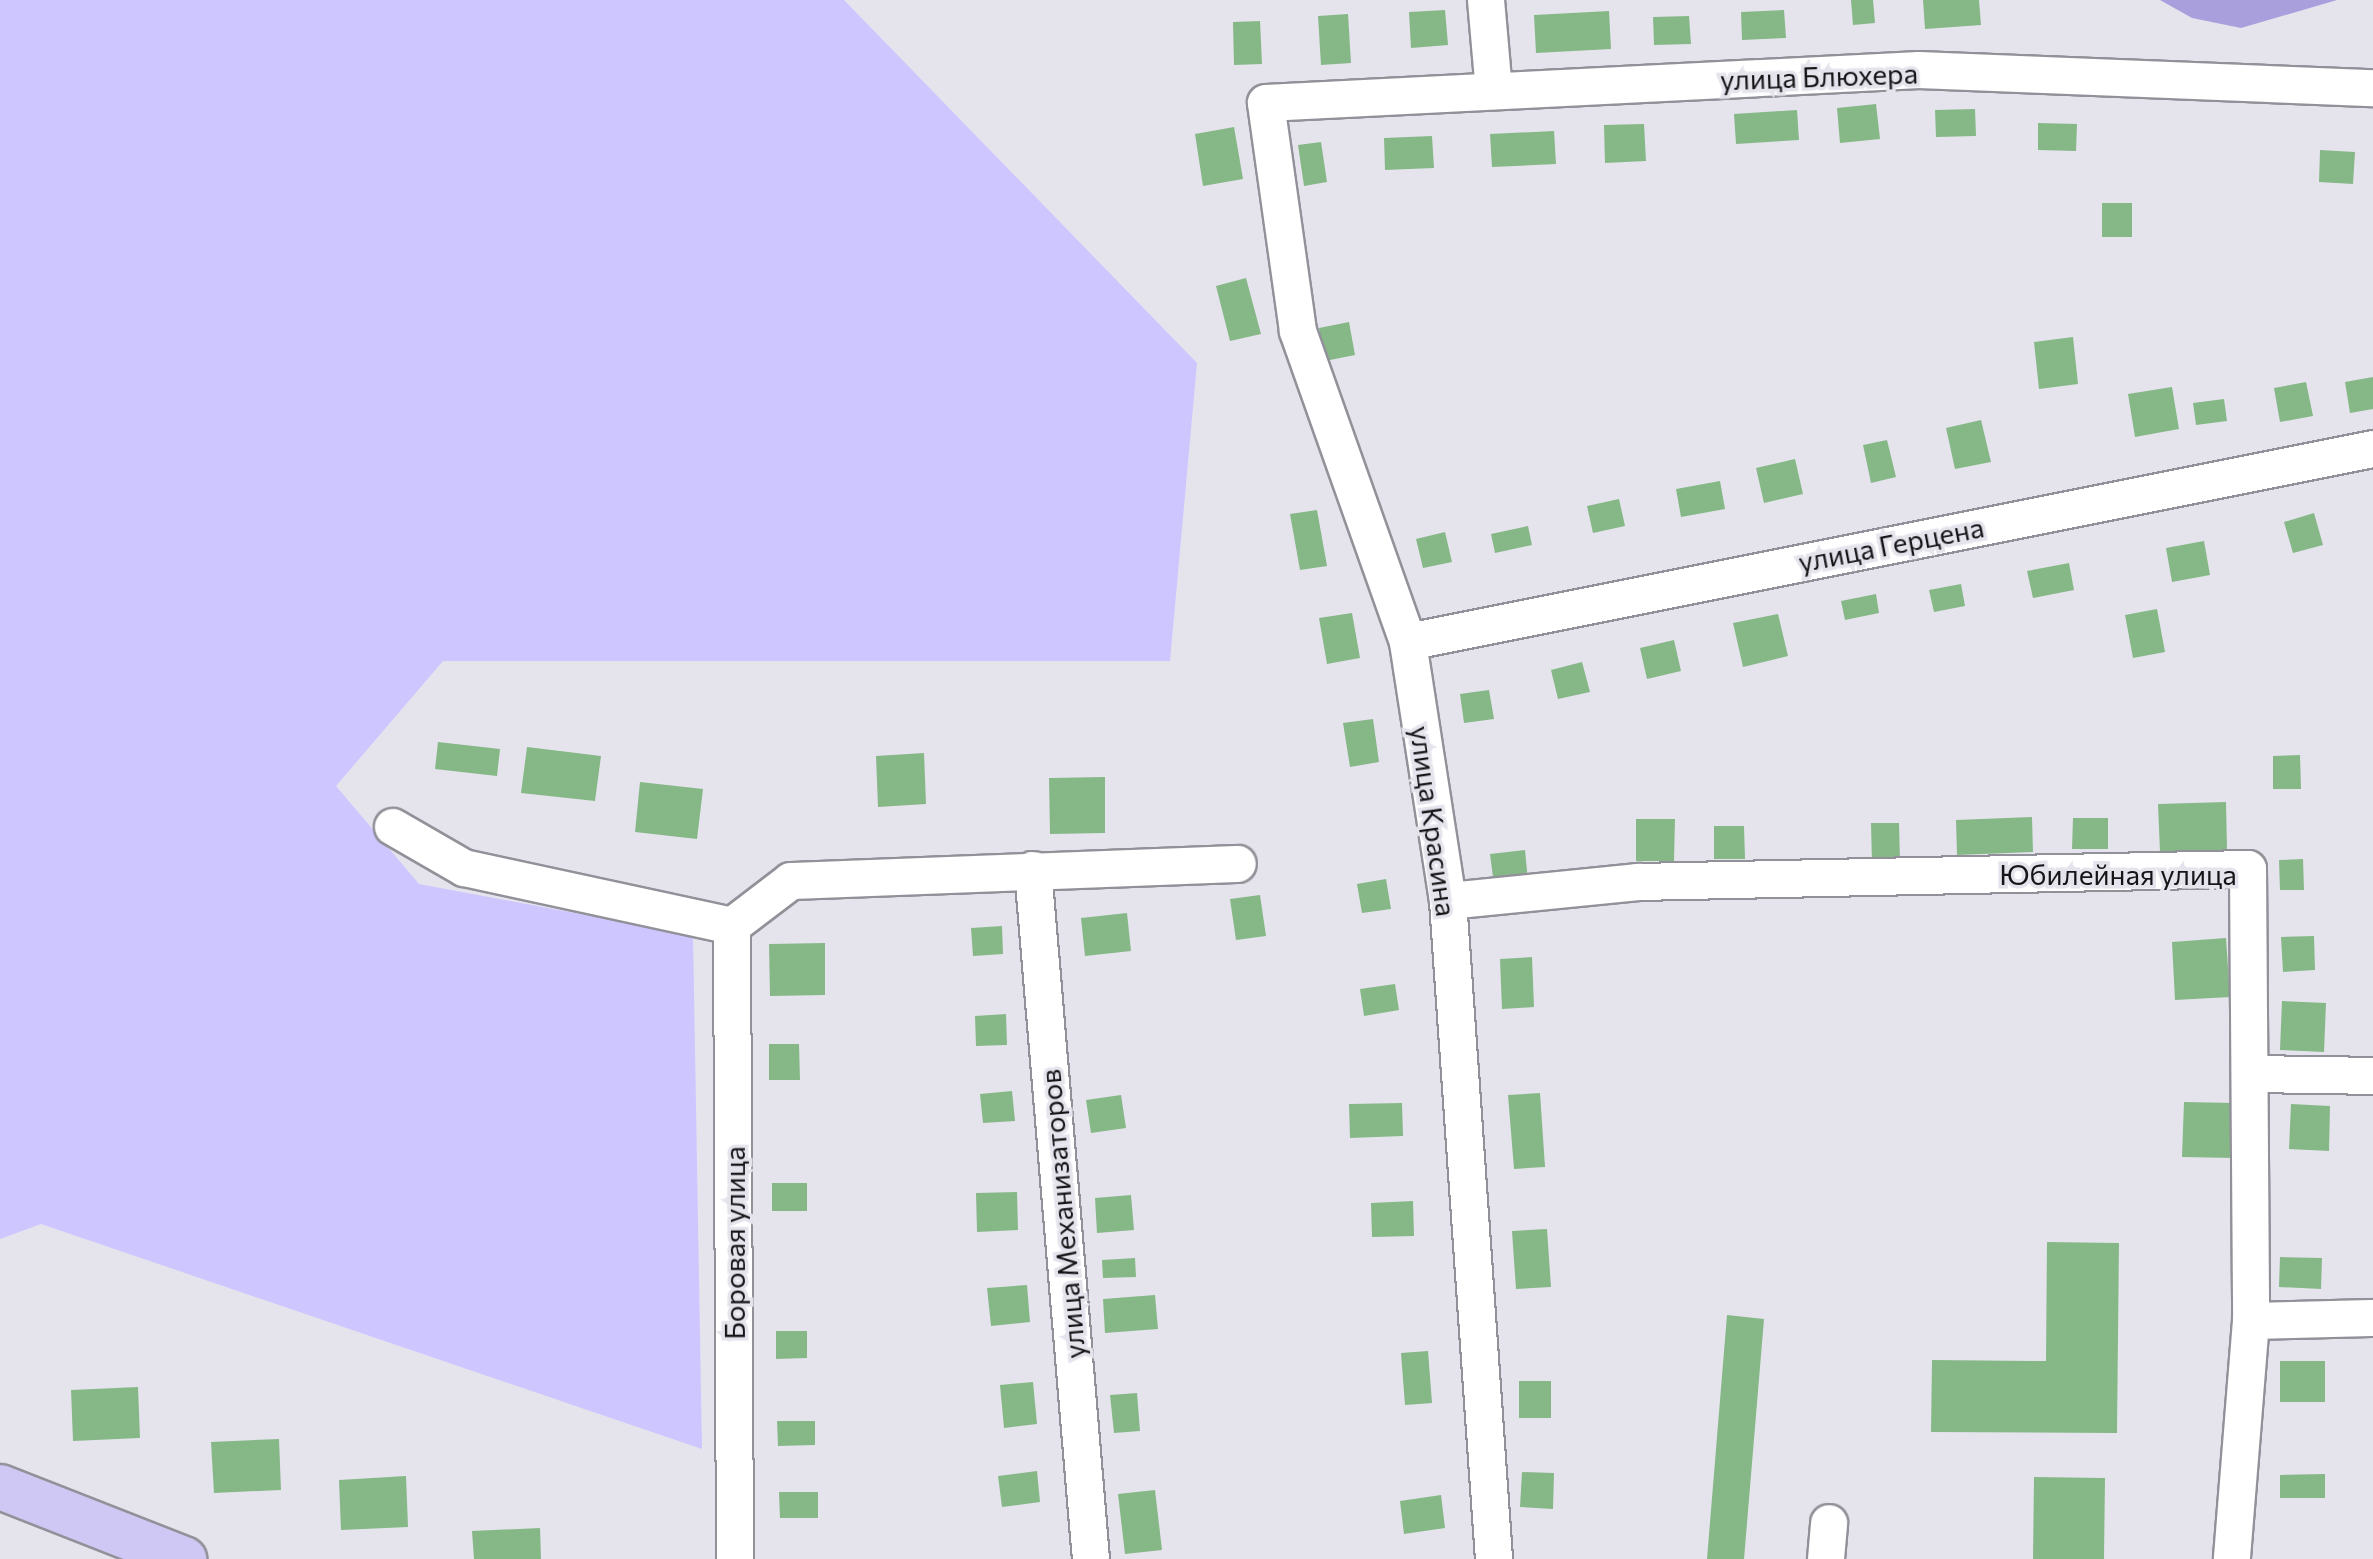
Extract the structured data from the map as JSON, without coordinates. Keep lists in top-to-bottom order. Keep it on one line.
{"streets":{"street":["улица Блюхера","улица Герцена","улица Красина","Юбилейная улица","улица Механизаторов","Боровая улица"]},"crossings":[["улица Блюхера","улица Красина"],["улица Герцена","улица Красина"],["улица Красина","Юбилейная улица"]]}
